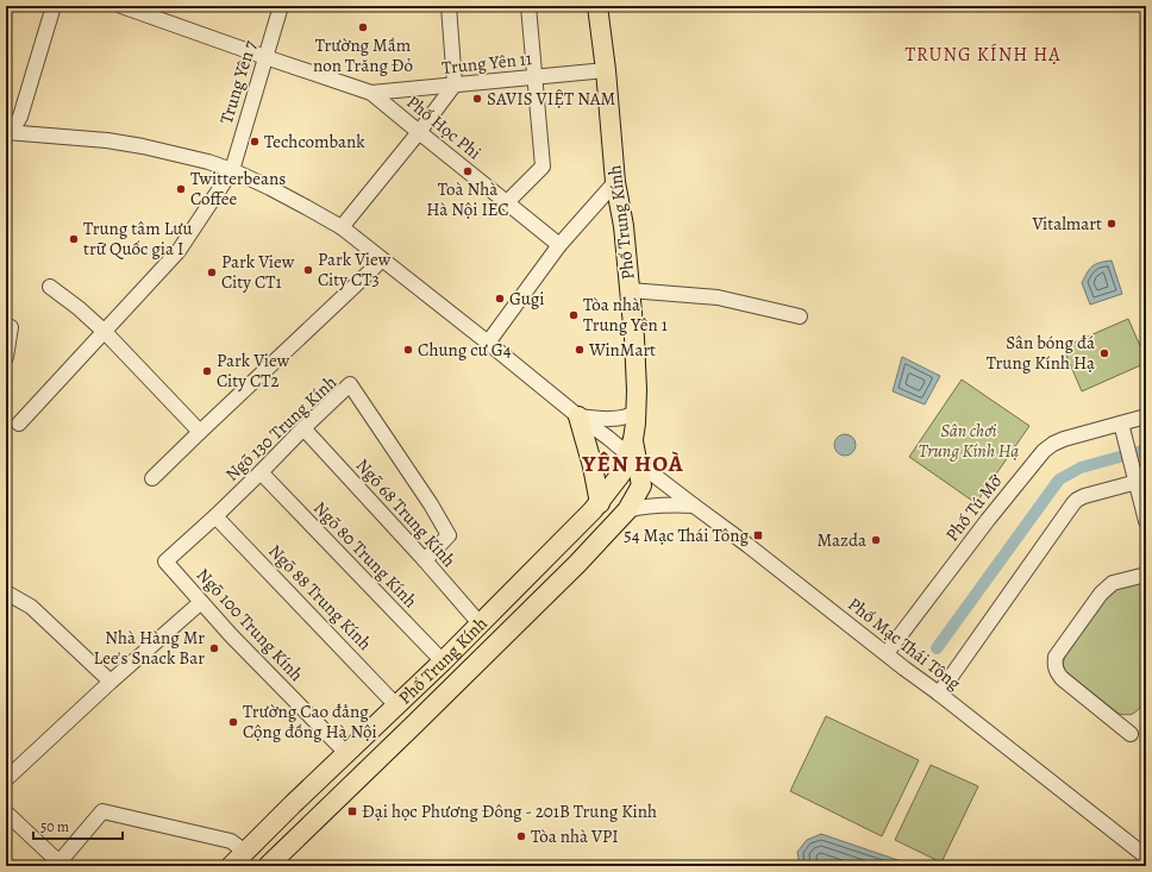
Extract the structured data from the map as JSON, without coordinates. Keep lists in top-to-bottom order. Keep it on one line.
{"streets":{"main road":["Phố Trung Kính"],"street":["Trung Yên 11","Trung Yên 7","Phố Học Phi","Ngõ 130 Trung Kính","Phố Tú Mỡ","Ngõ 68 Trung Kính","Ngõ 80 Trung Kính","Ngõ 88 Trung Kính","Ngõ 100 Trung Kính","Phố Mạc Thái Tông"]},"crossings":[["Trung Yên 11","Phố Học Phi"],["Trung Yên 11","Phố Trung Kính"],["Trung Yên 7","Phố Học Phi"],["Trung Yên 7","Phố Mạc Thái Tông"],["Phố Trung Kính","Ngõ 68 Trung Kính"],["Phố Trung Kính","Ngõ 80 Trung Kính"],["Phố Trung Kính","Ngõ 88 Trung Kính"],["Phố Trung Kính","Ngõ 100 Trung Kính"],["Phố Trung Kính","Phố Mạc Thái Tông"],["Ngõ 130 Trung Kính","Ngõ 68 Trung Kính"],["Ngõ 130 Trung Kính","Ngõ 80 Trung Kính"],["Ngõ 130 Trung Kính","Ngõ 88 Trung Kính"],["Ngõ 130 Trung Kính","Ngõ 100 Trung Kính"],["Phố Tú Mỡ","Phố Mạc Thái Tông"]],"districts":["TRUNG KÍNH HẠ","YÊN HOÀ"],"parks":["Sân chơi Trung Kính Hạ"],"places":{"other":["Trường Mầm non Trăng Đỏ","SAVIS VIỆT NAM","Techcombank","Toà Nhà Hà Nội IEC","Twitterbeans Coffee","Vitalmart","Trung tâm Lưu trữ Quốc gia I","Park View City CT3","Park View City CT1","Gugi","Tòa nhà Trung Yên 1","Chung cư G4","WinMart","Sân bóng đá Trung Kính Hạ","Park View City CT2","Mazda","Nhà Hàng Mr Lee's Snack Bar","Trường Cao đẳng Cộng đồng Hà Nội","Tòa nhà VPI"],"transit":["54 Mạc Thái Tông","Đại học Phương Đông - 201B Trung Kinh"]},"scale_bar":"50 m"}
